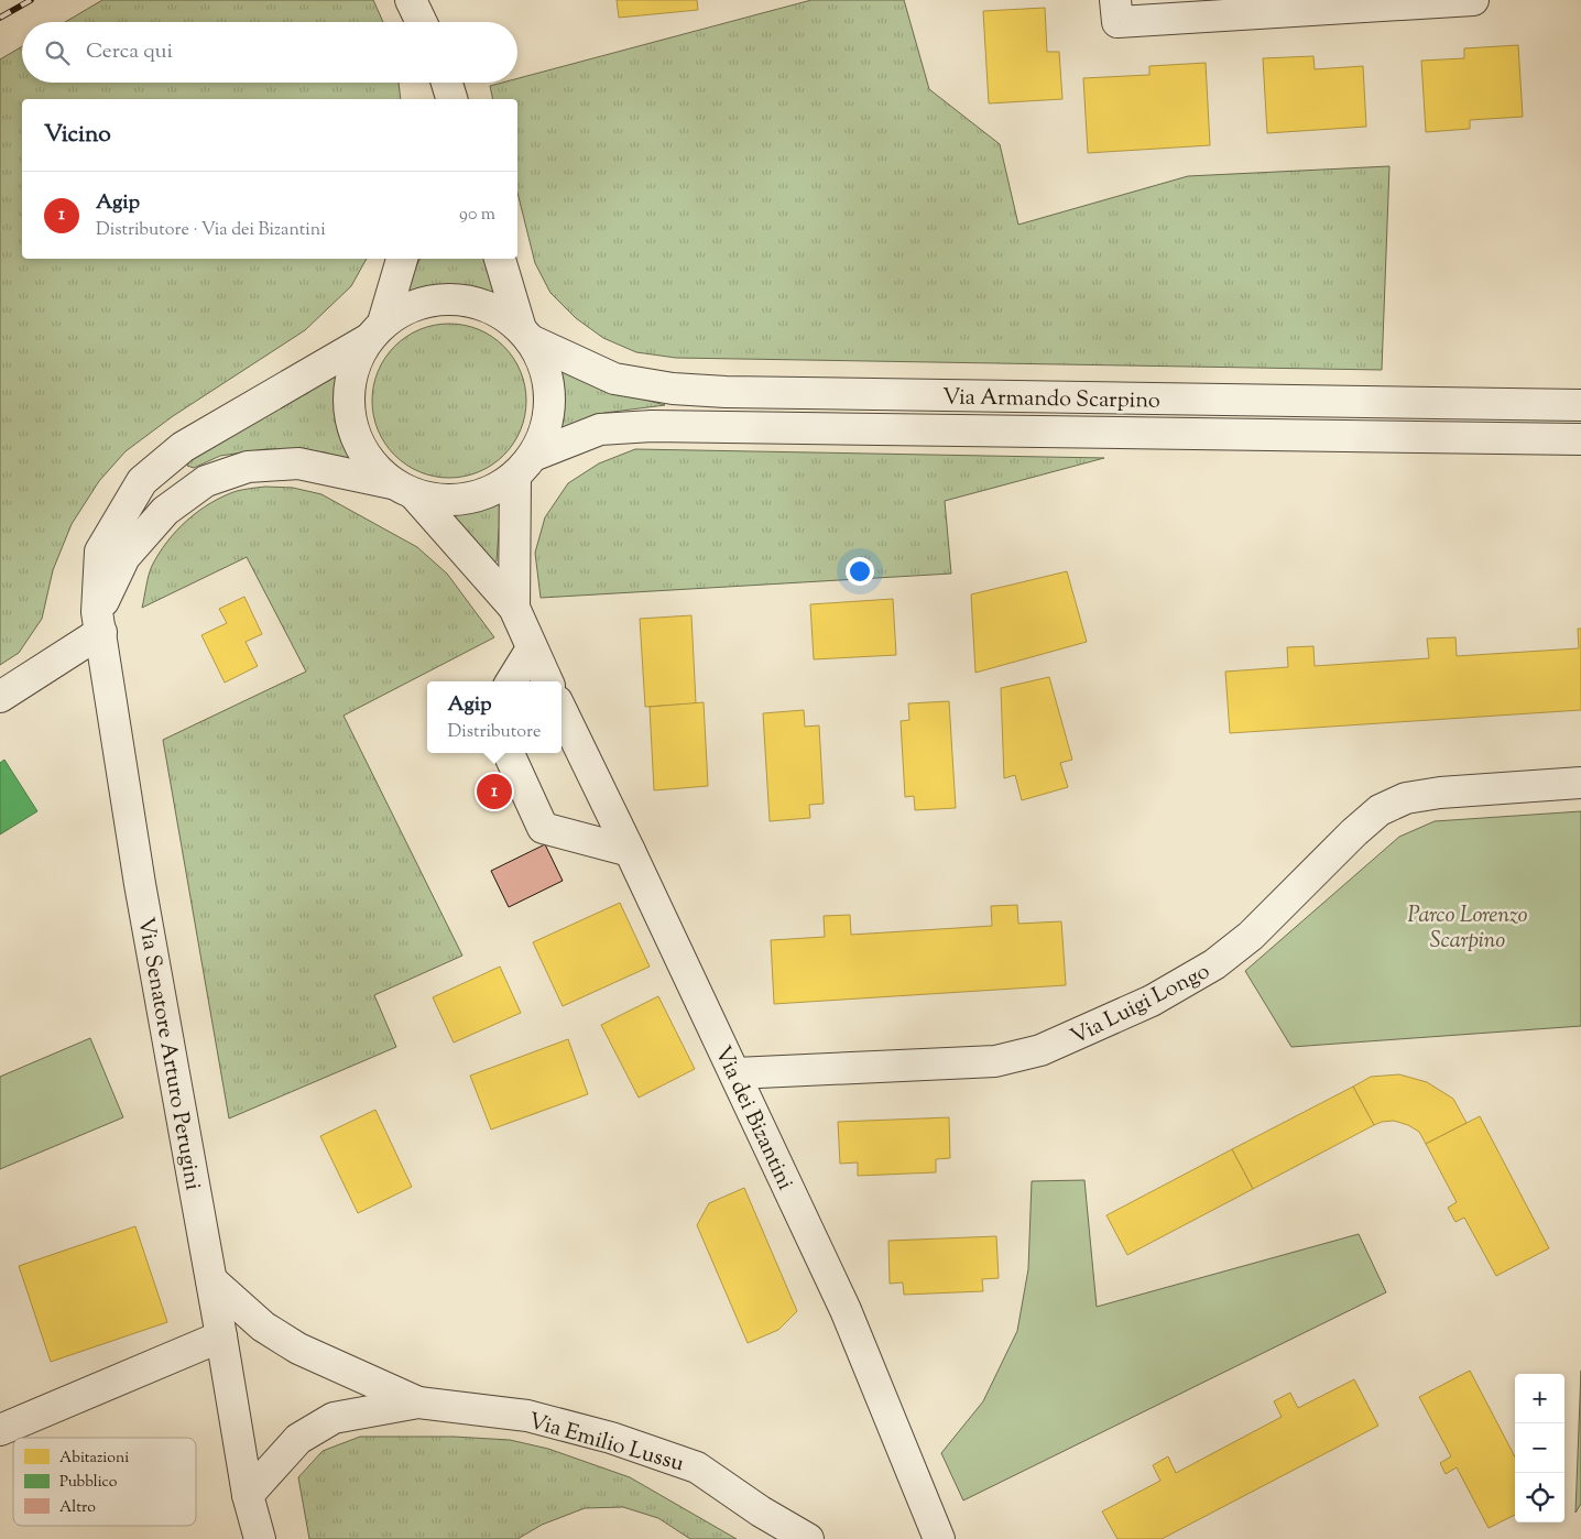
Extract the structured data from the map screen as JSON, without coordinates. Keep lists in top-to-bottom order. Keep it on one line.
{"streets":{"street":["Via Armando Scarpino","Via Luigi Longo","Via Senatore Arturo Perugini","Via dei Bizantini","Via Emilio Lussu"]},"crossings":[["Via Armando Scarpino","Via Senatore Arturo Perugini"],["Via Luigi Longo","Via dei Bizantini"],["Via Senatore Arturo Perugini","Via Emilio Lussu"]],"parks":["Parco Lorenzo Scarpino"],"legend":["Abitazioni","Pubblico","Altro"],"page":{"search":"Cerca qui","heading":"Vicino","list":[{"mark":"1","name":"Agip","note":"Distributore · Via dei Bizantini","value":"90 m"}],"popup":["Agip","Distributore"],"pins":"1","map_buttons":["+","−"]}}
